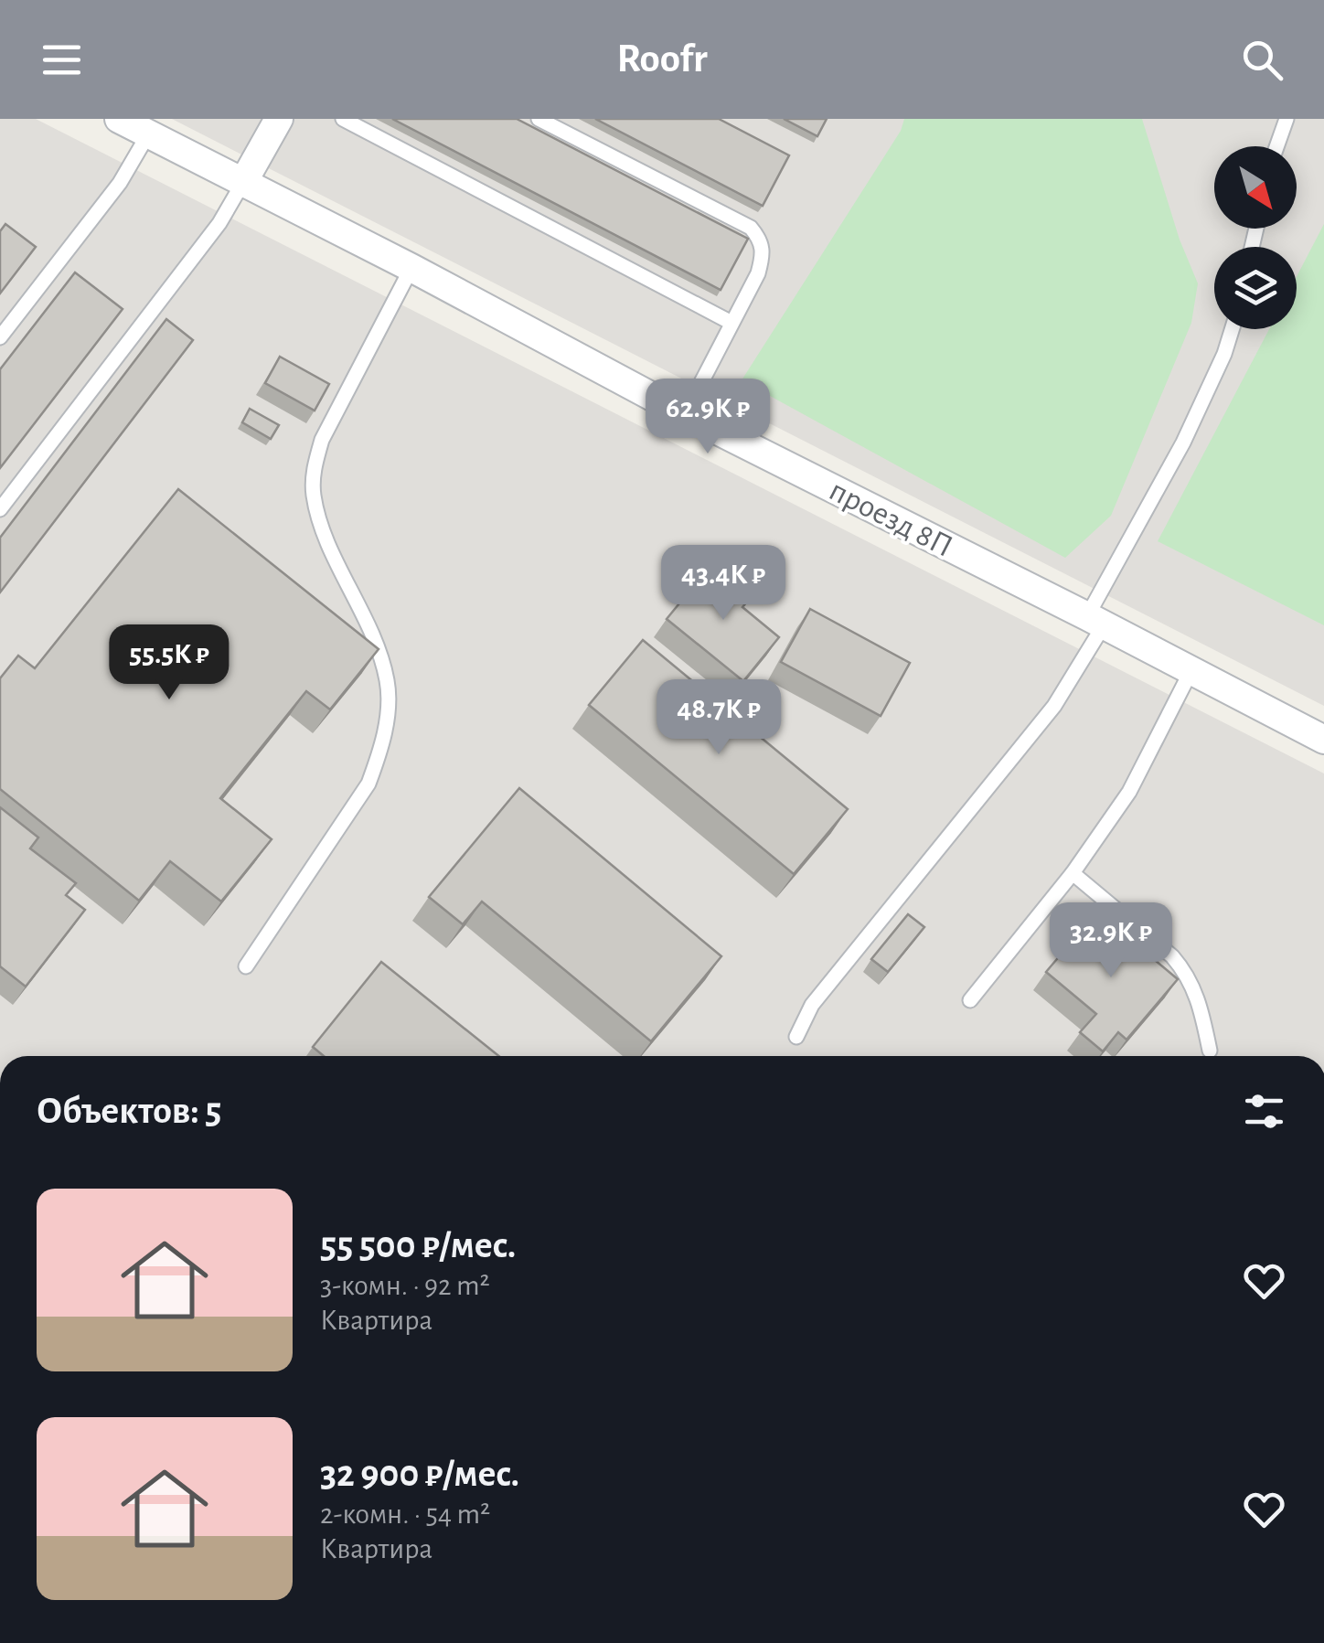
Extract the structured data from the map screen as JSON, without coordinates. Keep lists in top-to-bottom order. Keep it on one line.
{"streets":{"street":["проезд 8П"]},"north":"bottom right","page":{"header":"Roofr","price":["62.9K ₽","43.4K ₽","55.5K ₽","48.7K ₽","32.9K ₽"],"heading":"Объектов: 5","list":[{"name":"55 500 ₽/мес.","note":"3-комн. · 92 m² · Квартира"},{"name":"32 900 ₽/мес.","note":"2-комн. · 54 m² · Квартира"}]}}
